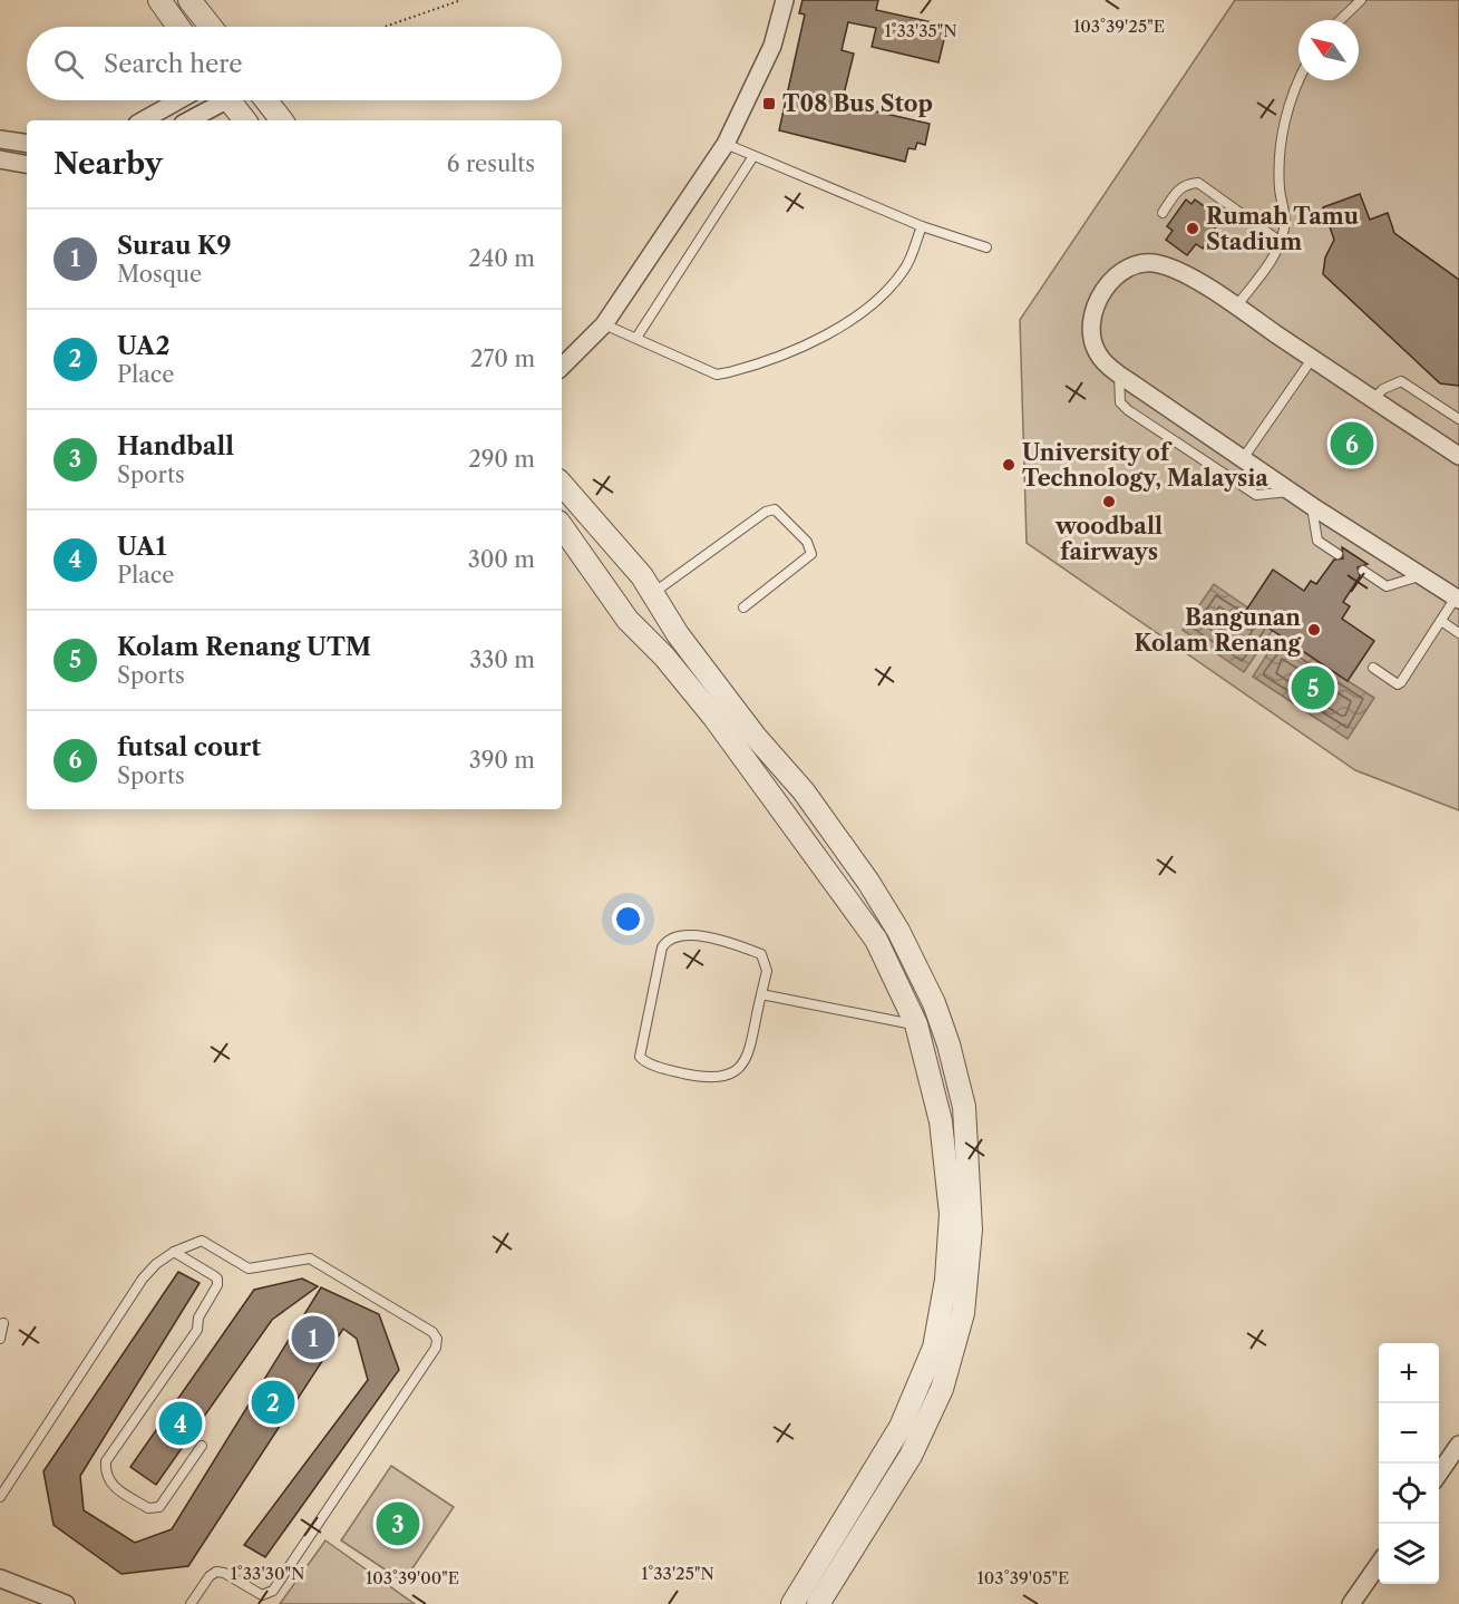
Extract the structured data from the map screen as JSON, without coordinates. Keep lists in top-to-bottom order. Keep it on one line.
{"places":{"transit":["T08 Bus Stop"],"other":["Rumah Tamu Stadium","University of Technology, Malaysia","woodball fairways","Bangunan Kolam Renang"]},"north":"top left","page":{"search":"Search here","heading":["Nearby","6 results"],"list":[{"mark":"1","name":"Surau K9","note":"Mosque","value":"240 m"},{"mark":"2","name":"UA2","note":"Place","value":"270 m"},{"mark":"3","name":"Handball","note":"Sports","value":"290 m"},{"mark":"4","name":"UA1","note":"Place","value":"300 m"},{"mark":"5","name":"Kolam Renang UTM","note":"Sports","value":"330 m"},{"mark":"6","name":"futsal court","note":"Sports","value":"390 m"}],"pins":["6","5","1","2","4","3"],"map_buttons":["+","−"]},"coordinates":["103°39'25\"E","1°33'35\"N","1°33'30\"N","1°33'25\"N","103°39'00\"E","103°39'05\"E"]}
